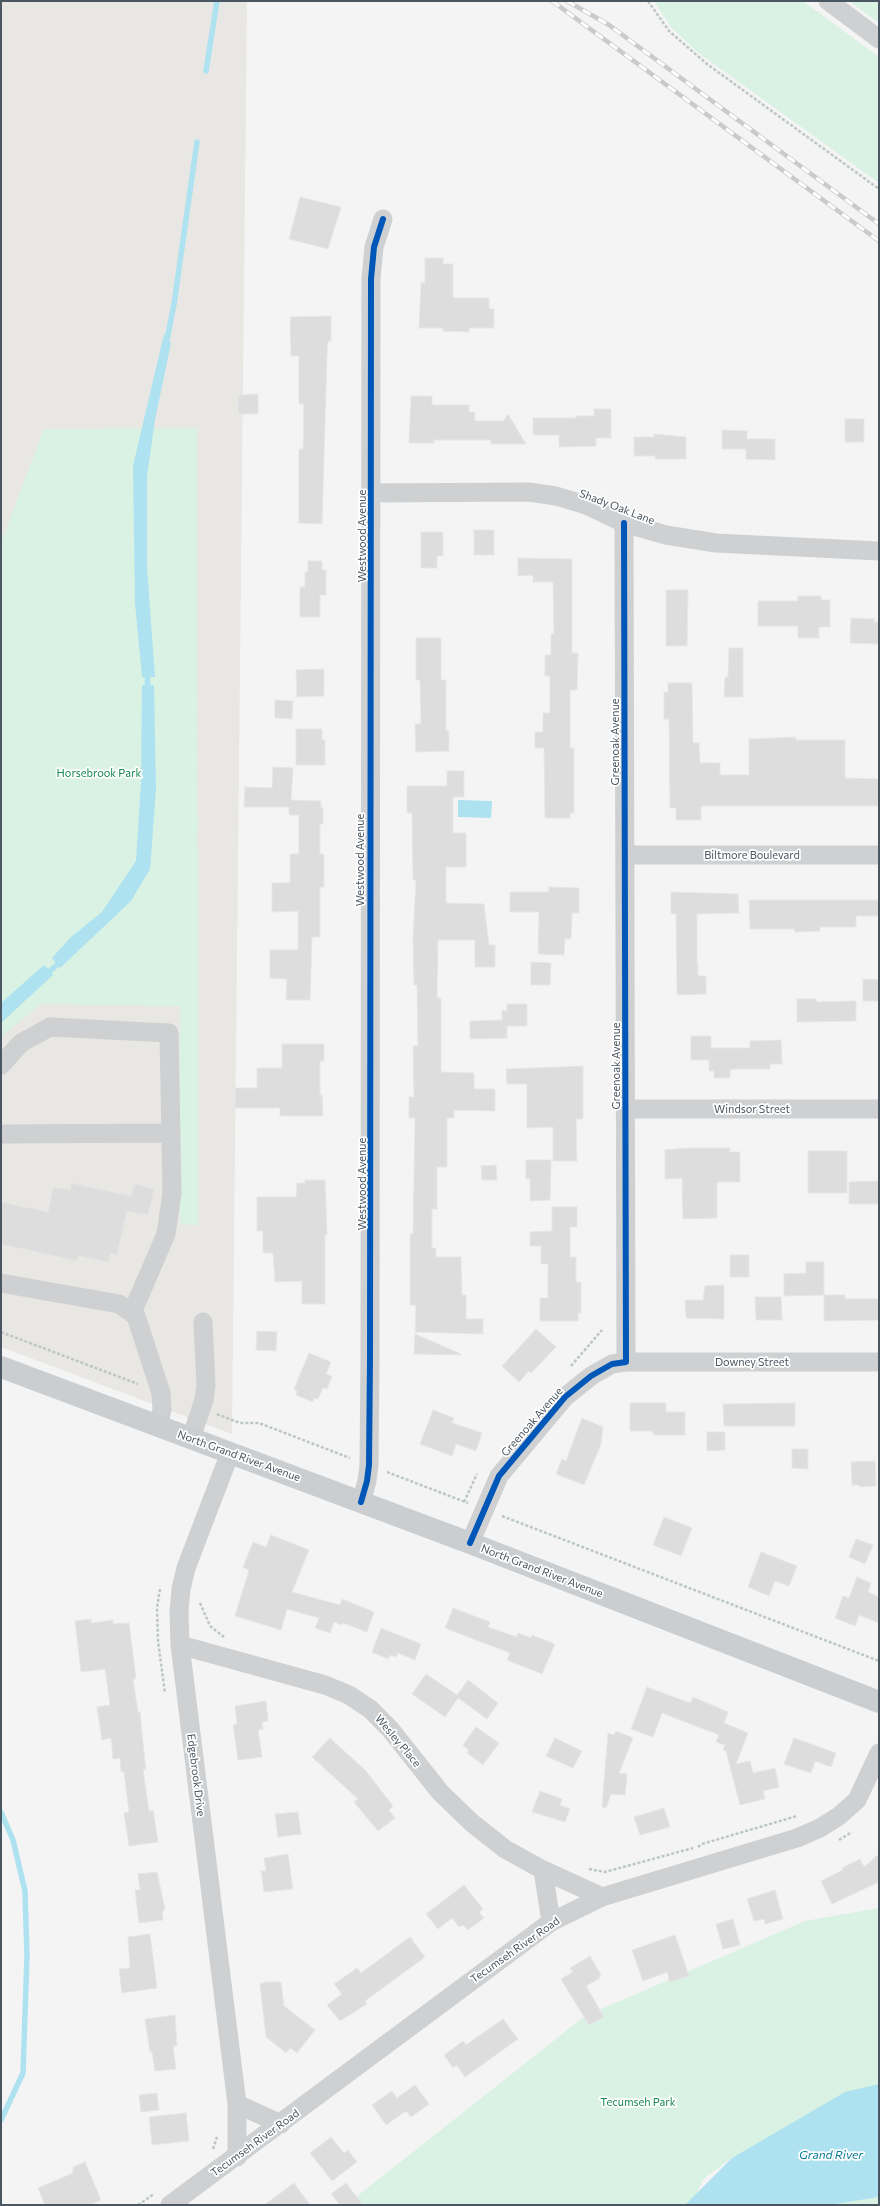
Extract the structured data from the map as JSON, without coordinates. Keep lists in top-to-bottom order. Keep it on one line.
{"streets":{"main road":["North Grand River Avenue"],"street":["Shady Oak Lane","Westwood Avenue","Greenoak Avenue","Biltmore Boulevard","Windsor Street","Downey Street","Wesley Place","Edgebrook Drive","Tecumseh River Road"]},"crossings":[["Shady Oak Lane","Westwood Avenue"],["Shady Oak Lane","Greenoak Avenue"],["Westwood Avenue","North Grand River Avenue"],["Greenoak Avenue","Biltmore Boulevard"],["Greenoak Avenue","Windsor Street"],["Greenoak Avenue","Downey Street"],["Greenoak Avenue","North Grand River Avenue"],["North Grand River Avenue","Edgebrook Drive"],["Wesley Place","Edgebrook Drive"],["Wesley Place","Tecumseh River Road"],["Edgebrook Drive","Tecumseh River Road"]],"water":["Grand River"],"parks":["Horsebrook Park","Tecumseh Park"]}
